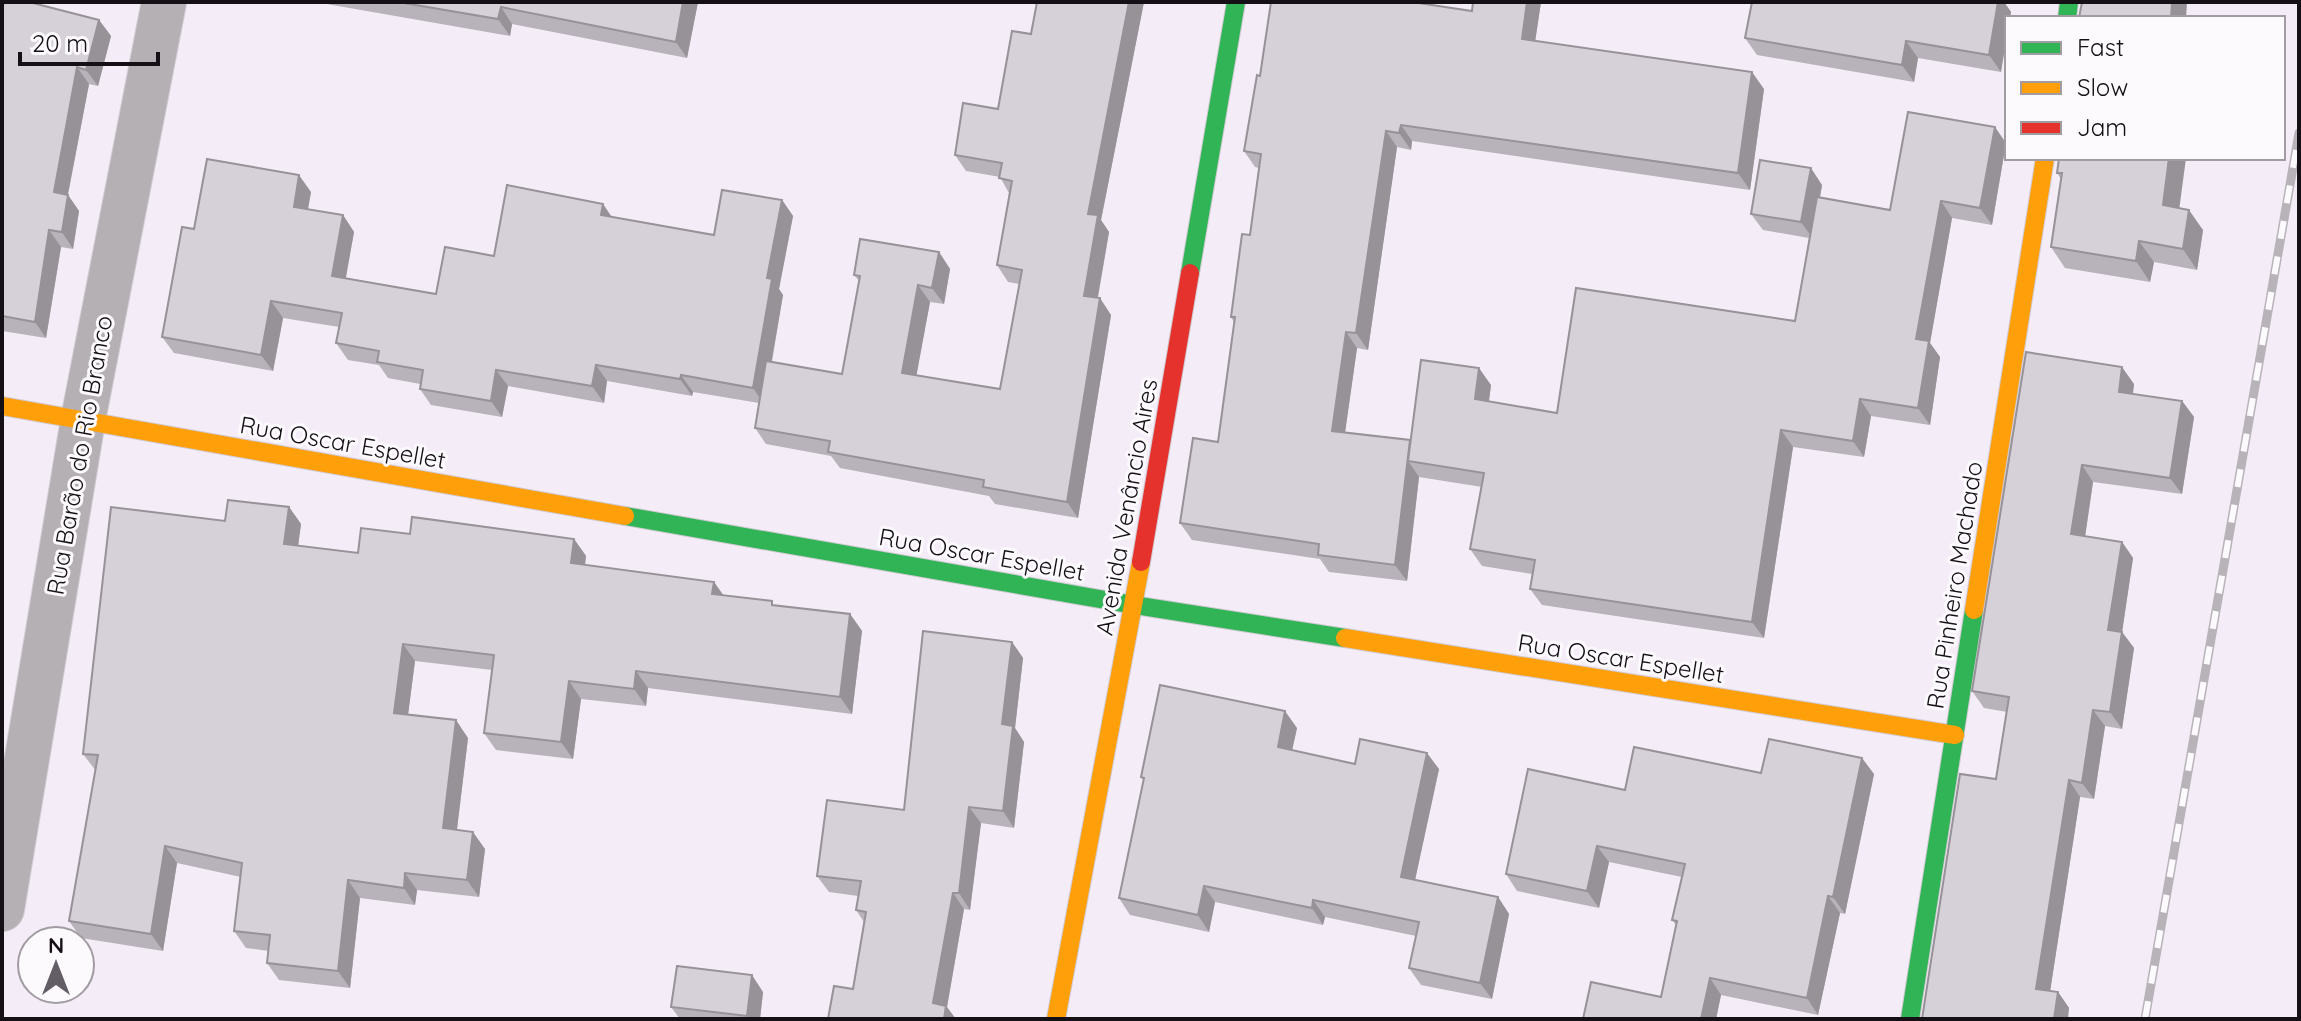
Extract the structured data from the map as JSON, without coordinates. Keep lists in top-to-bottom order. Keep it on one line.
{"streets":{"street":["Rua Oscar Espellet","Rua Barão do Rio Branco","Avenida Venâncio Aires","Rua Pinheiro Machado"]},"crossings":[["Rua Oscar Espellet","Rua Barão do Rio Branco"],["Rua Oscar Espellet","Avenida Venâncio Aires"],["Rua Oscar Espellet","Rua Pinheiro Machado"]],"legend":["Fast","Slow","Jam"],"scale_bar":"20 m","north":"top"}
